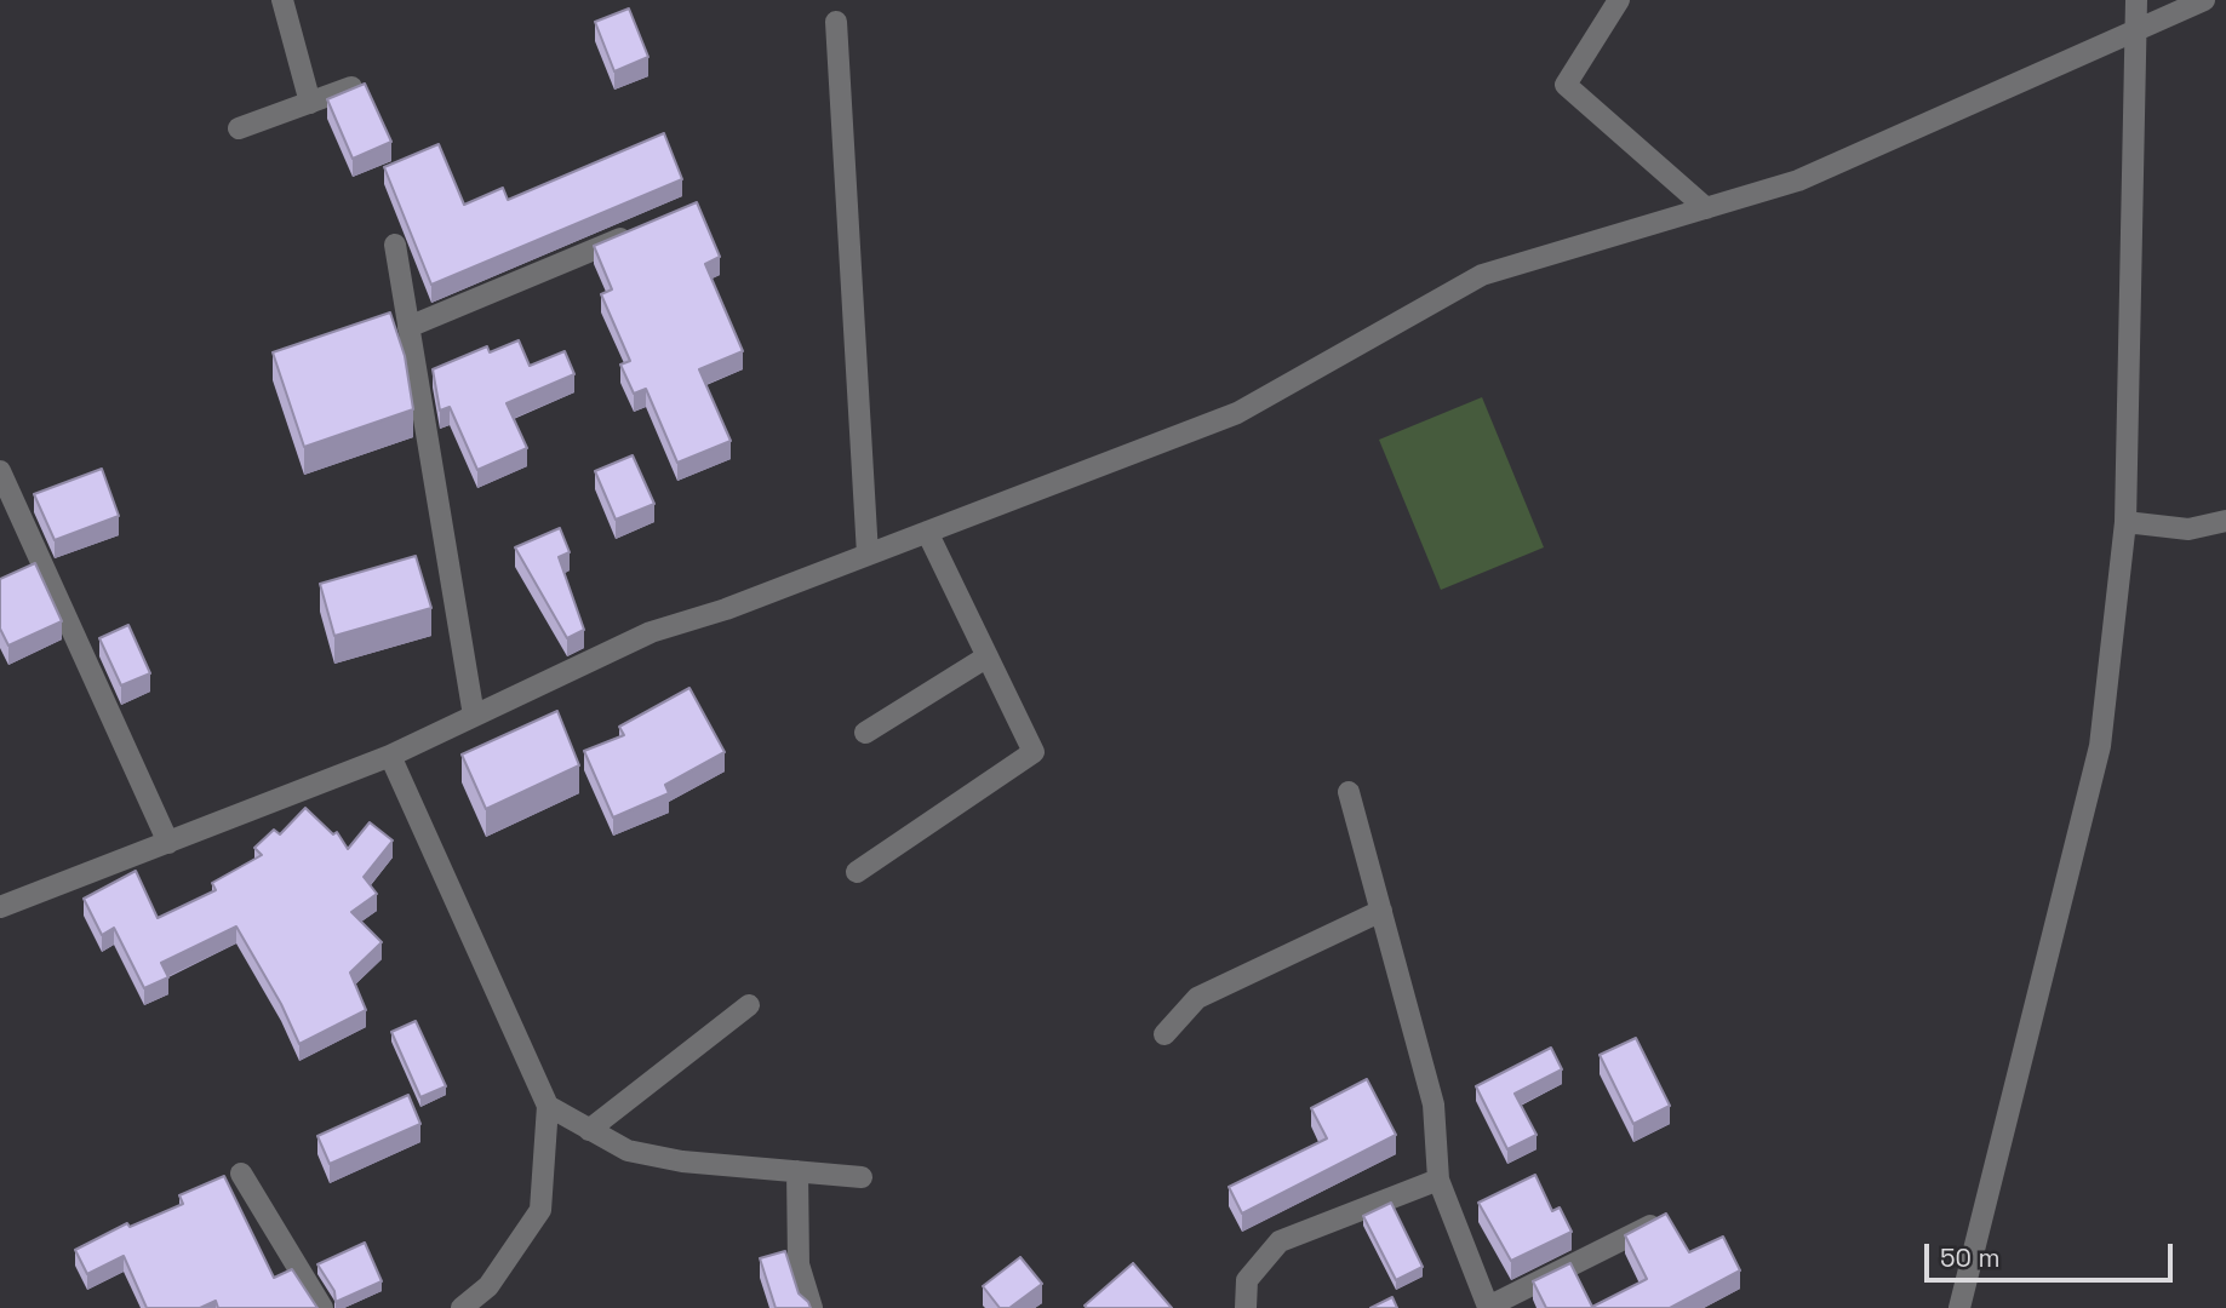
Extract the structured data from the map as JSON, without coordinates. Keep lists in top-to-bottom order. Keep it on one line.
{"scale_bar":"50 m"}
